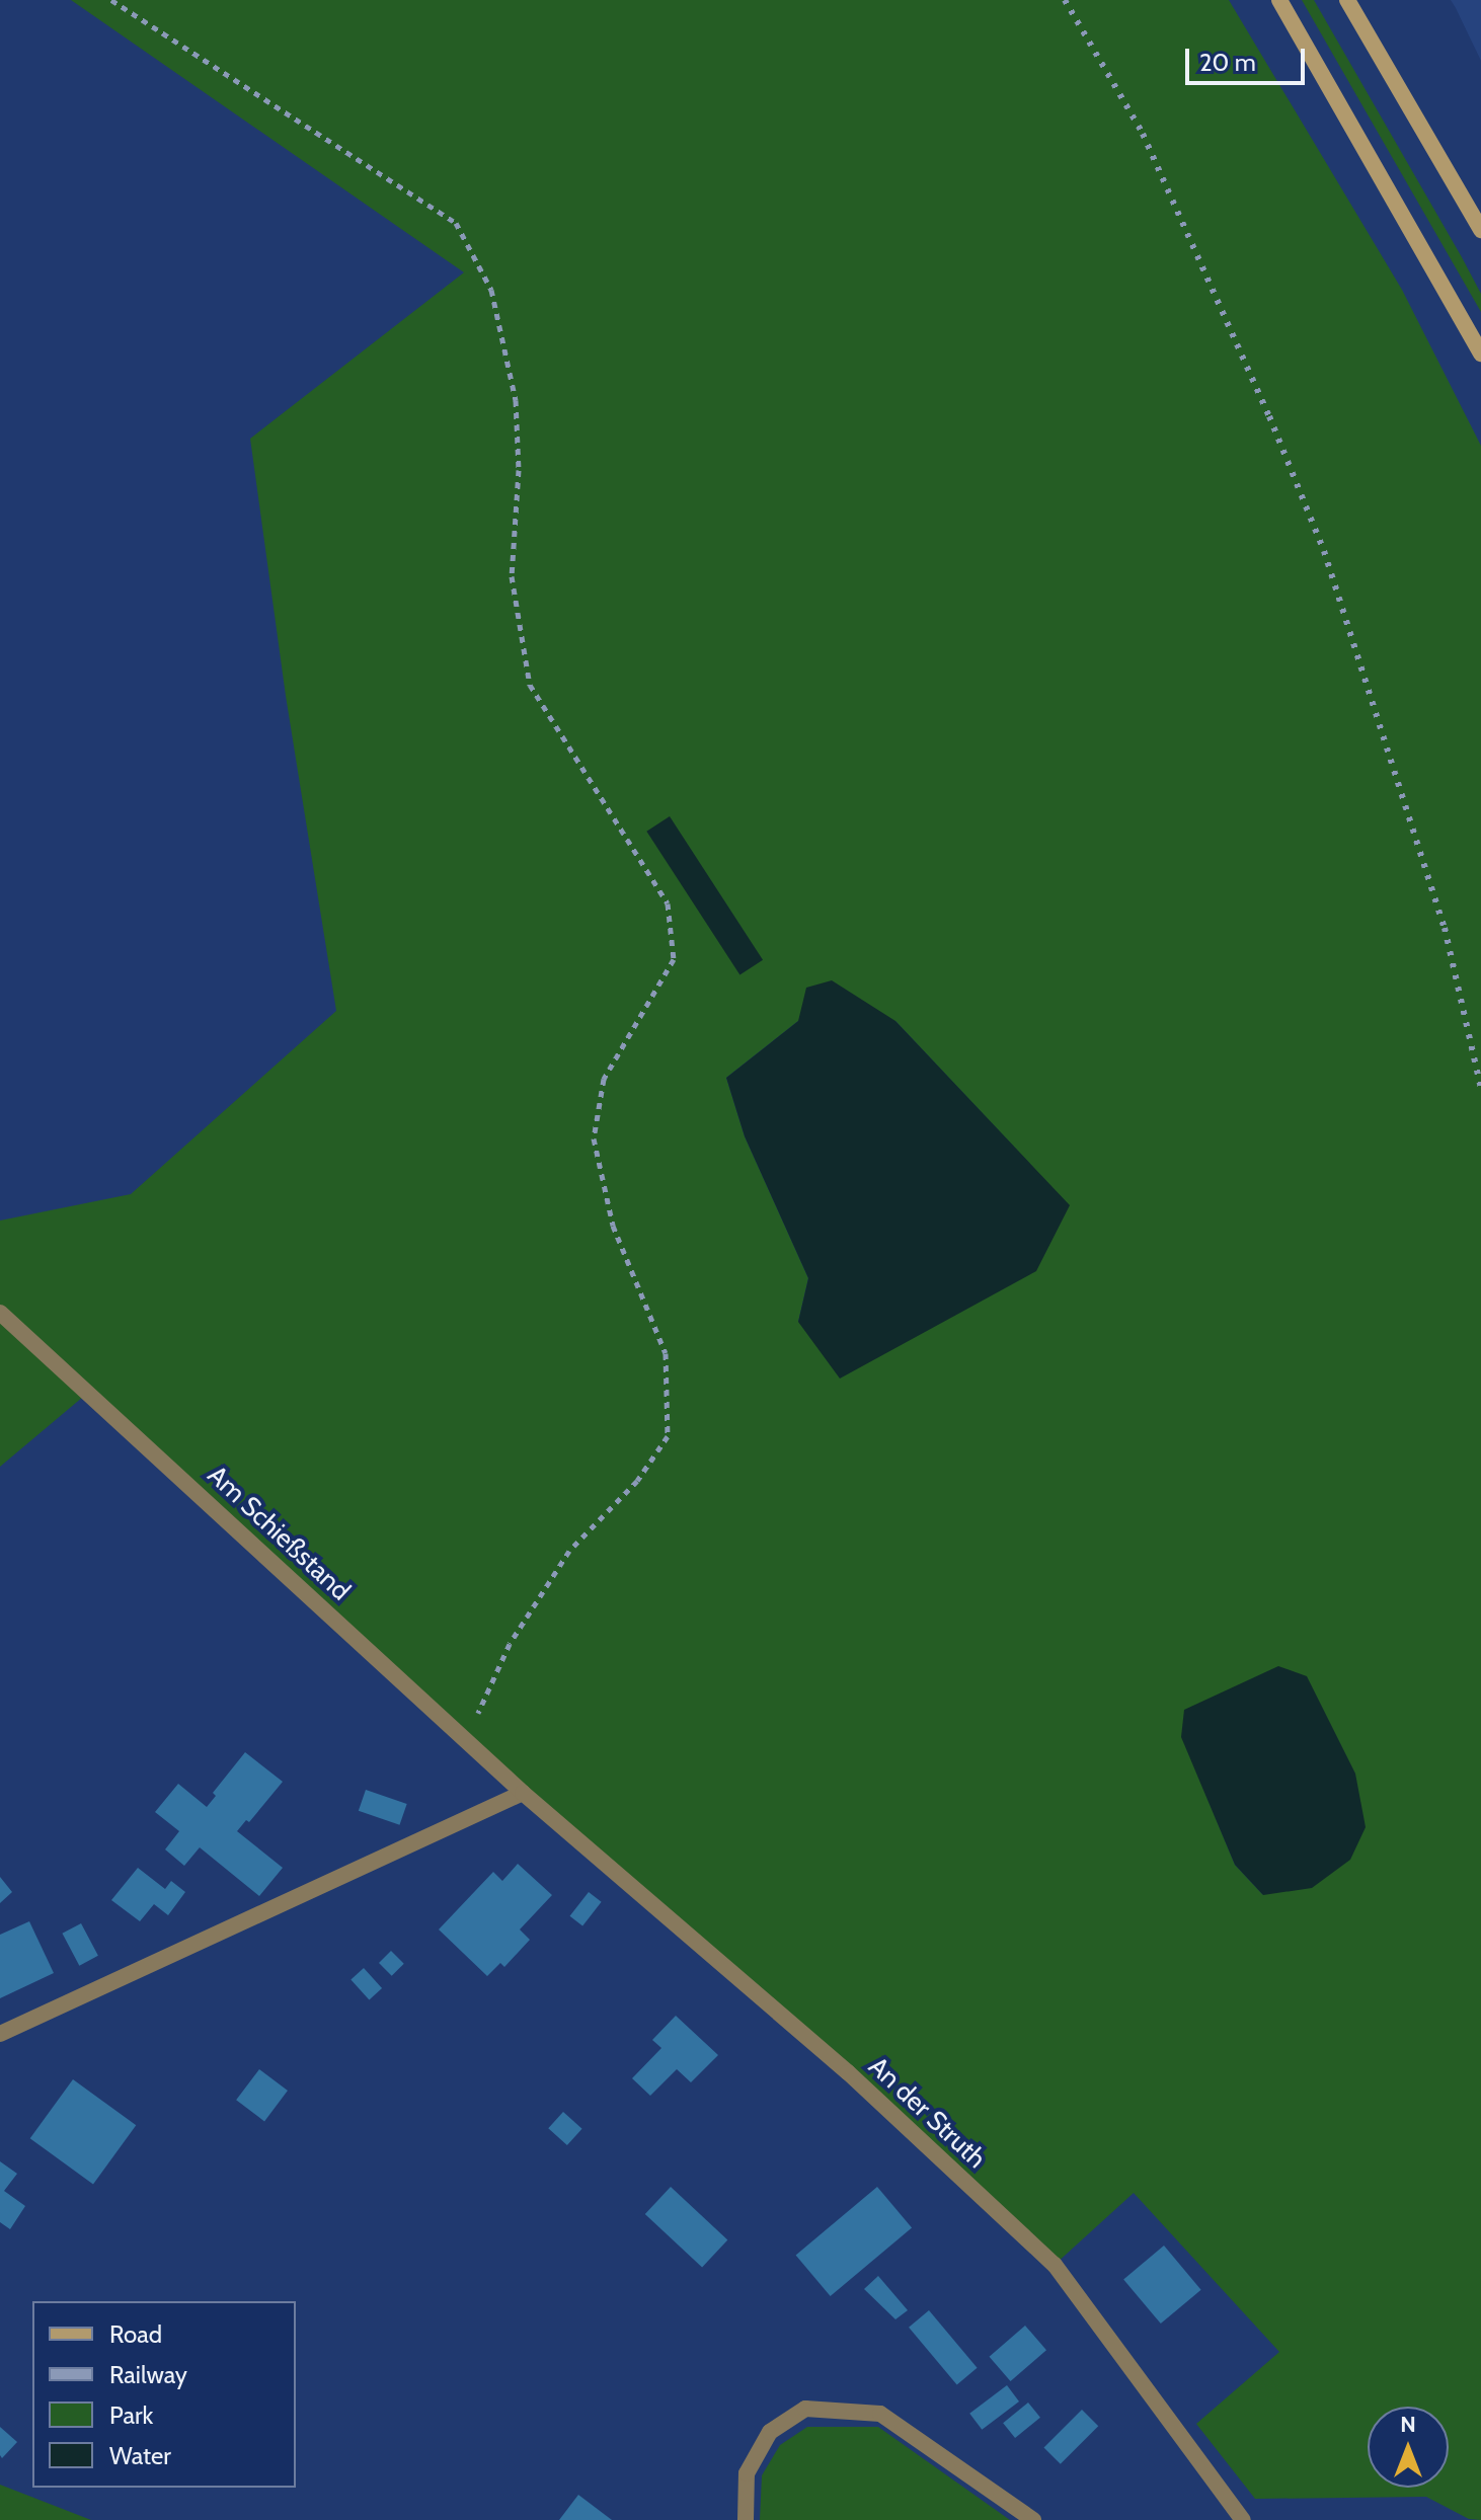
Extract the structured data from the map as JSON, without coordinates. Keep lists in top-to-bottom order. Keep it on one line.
{"streets":{"street":["Am Schießstand","An der Struth"]},"crossings":[["Am Schießstand","An der Struth"]],"legend":["Road","Railway","Park","Water"],"scale_bar":"20 m","north":"top"}
